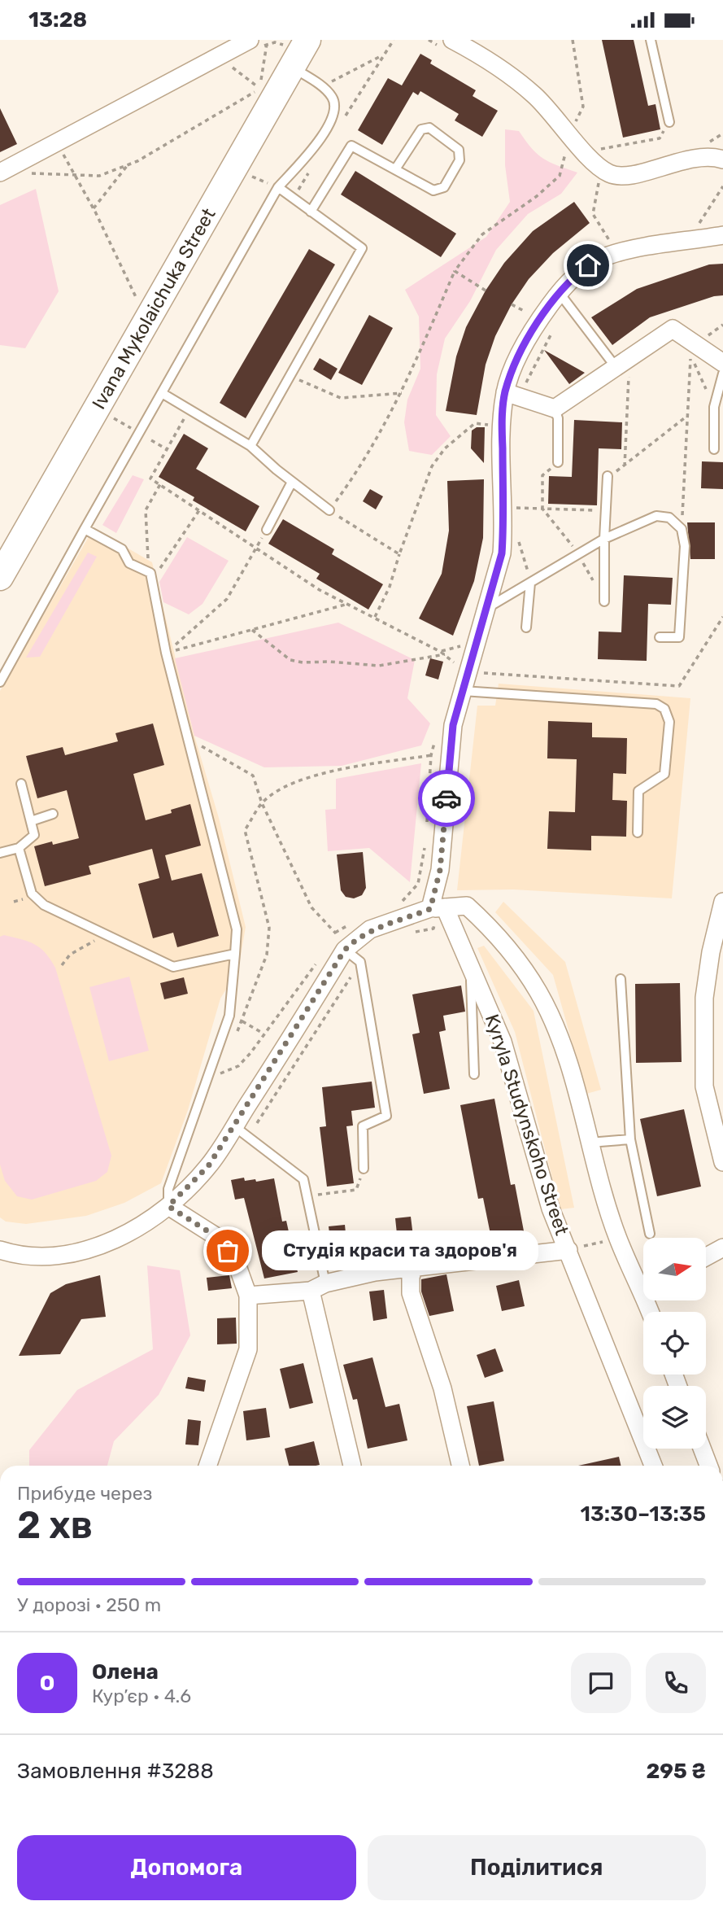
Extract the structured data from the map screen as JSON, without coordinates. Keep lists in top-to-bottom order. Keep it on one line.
{"streets":{"street":["Ivana Mykolaichuka Street","Kyryla Studynskoho Street"]},"places":["Студія краси та здоров'я"],"north":"right","page":{"status":"13:28","bubble":"Студія краси та здоров'я","heading":["2 хв","Прибуде через","13:30–13:35"],"panel":["Олена","Кур’єр · 4.6","Замовлення #3288","295 ₴"],"bar":"У дорозі · 250 m","round":"О","buttons":["Допомога","Поділитися"]}}
